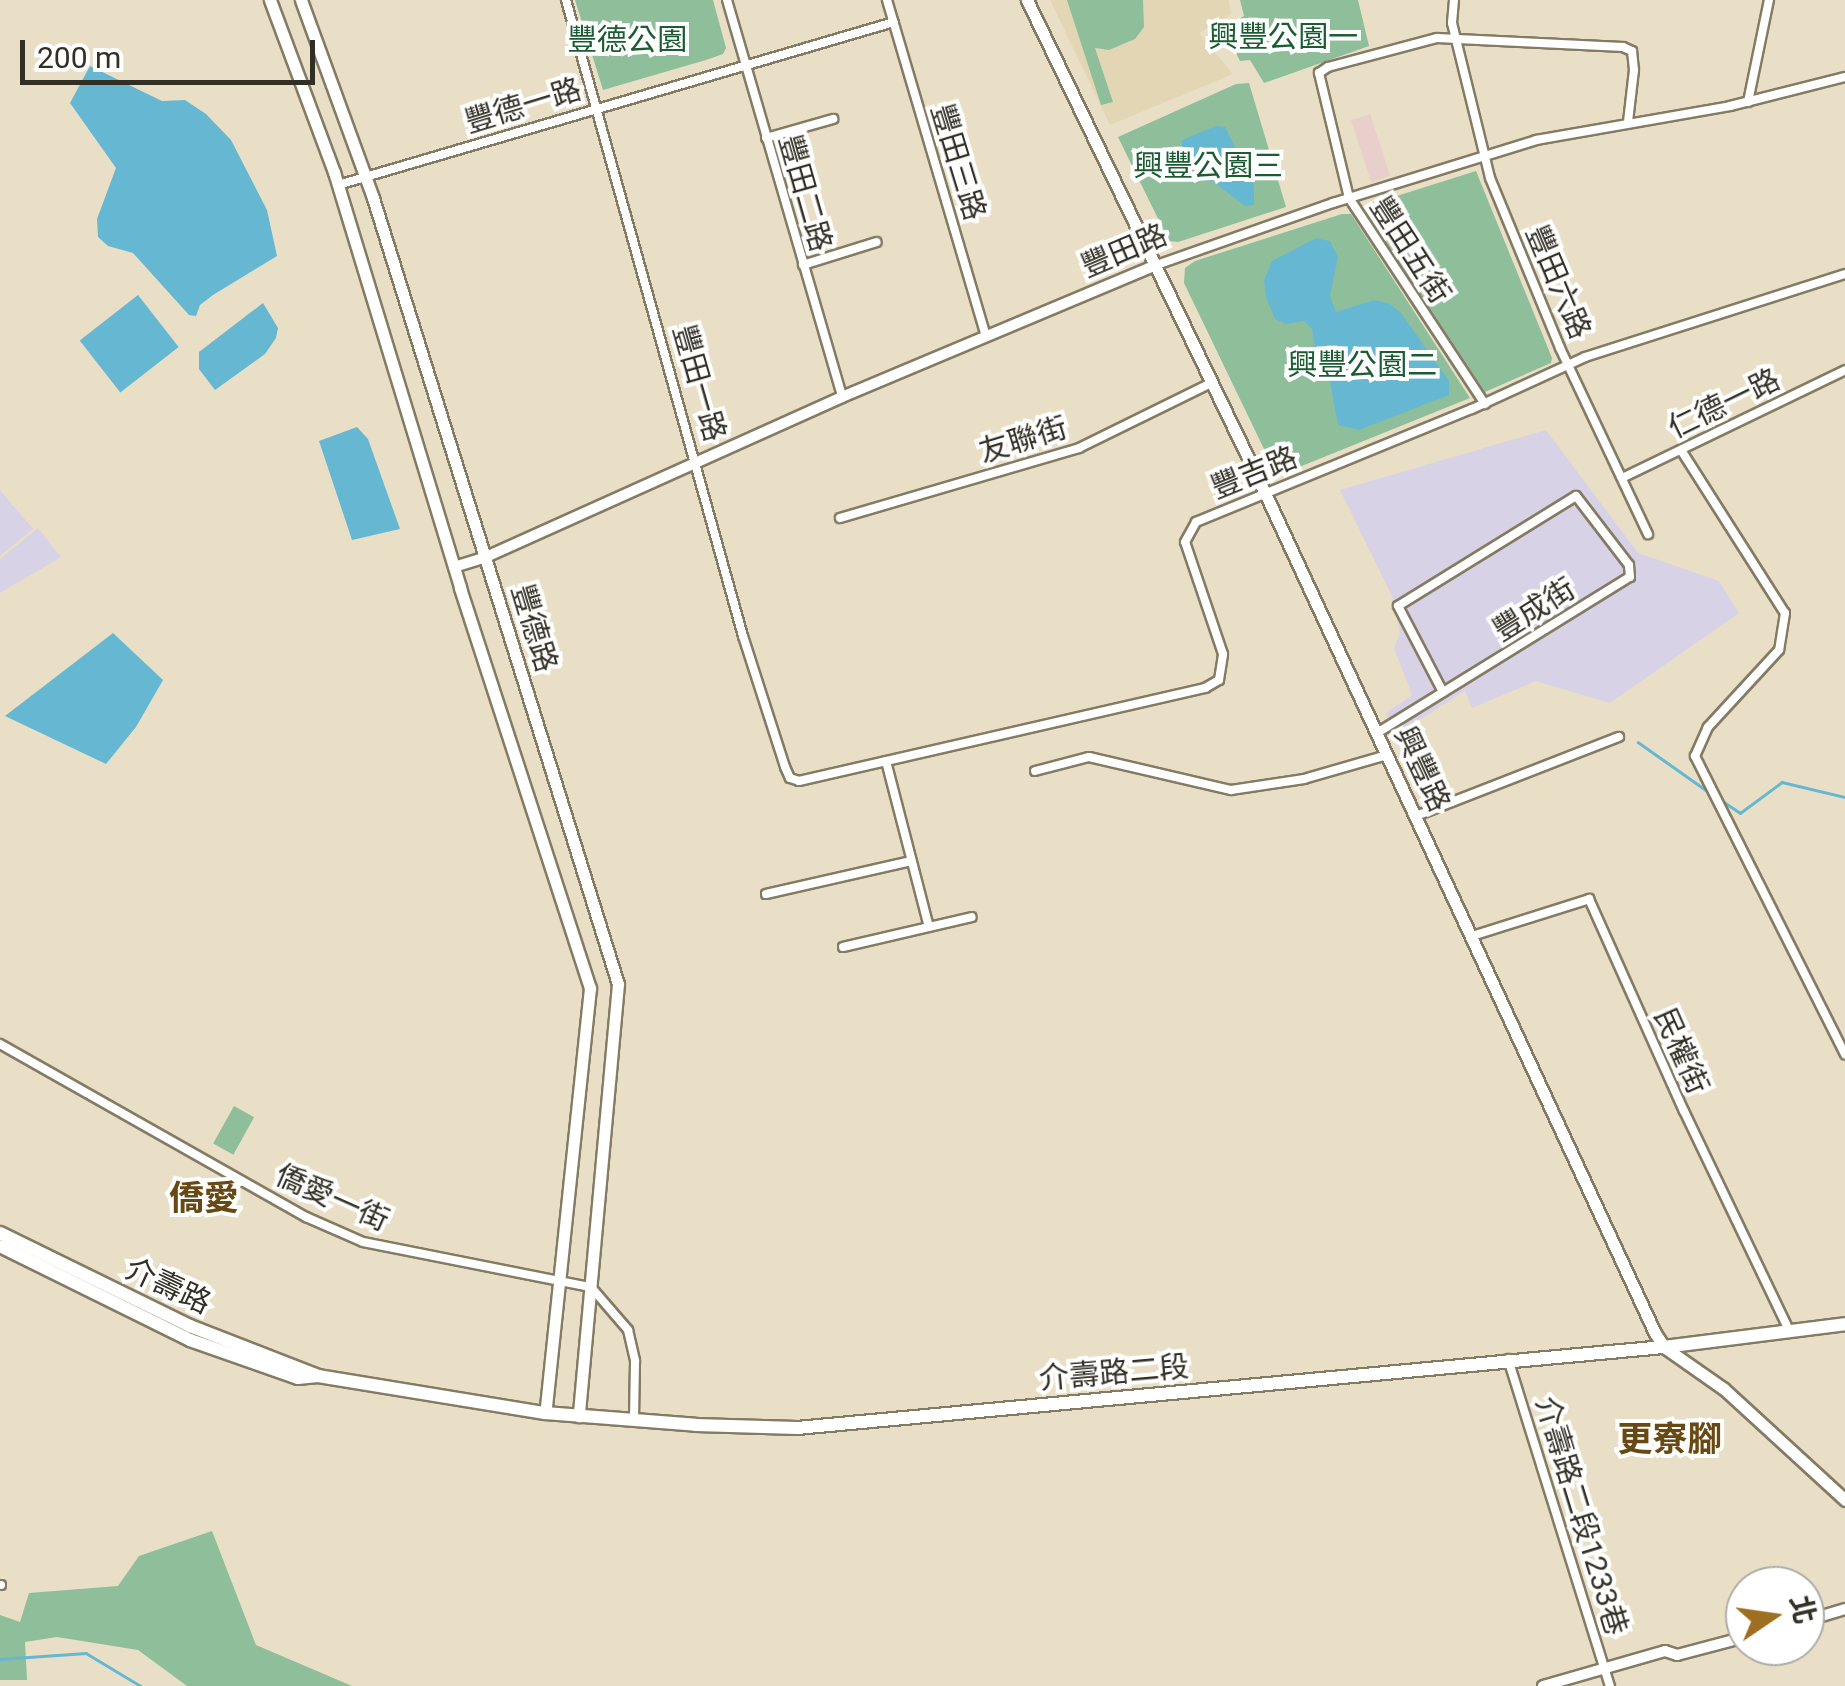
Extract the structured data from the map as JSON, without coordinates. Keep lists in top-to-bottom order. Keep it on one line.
{"streets":{"main road":["豐德路","興豐路","介壽路","介壽路二段"],"street":["豐德一路","豐田三路","豐田二路","豐田五街","豐田路","豐田六路","豐田一路","仁德一路","友聯街","豐吉路","豐成街","民權街","僑愛一街","介壽路二段1233巷"]},"crossings":[["豐德一路","豐田三路"],["豐德一路","豐田二路"],["豐德一路","豐田一路"],["豐德一路","豐德路"],["豐田三路","豐田路"],["豐田二路","豐田路"],["豐田五街","豐田路"],["豐田五街","豐田六路"],["豐田五街","豐吉路"],["豐田路","豐田六路"],["豐田路","豐田一路"],["豐田路","豐德路"],["豐田路","興豐路"],["豐田六路","仁德一路"],["豐田六路","豐吉路"],["豐田一路","豐吉路"],["友聯街","興豐路"],["豐吉路","興豐路"],["豐成街","興豐路"],["豐德路","僑愛一街"],["豐德路","介壽路二段"],["興豐路","民權街"],["興豐路","介壽路二段"],["民權街","介壽路二段"],["介壽路","介壽路二段"],["介壽路二段","介壽路二段1233巷"]],"districts":["僑愛","更寮腳"],"parks":["興豐公園一","豐德公園","興豐公園三","興豐公園二"],"scale_bar":"200 m","north":"right"}
